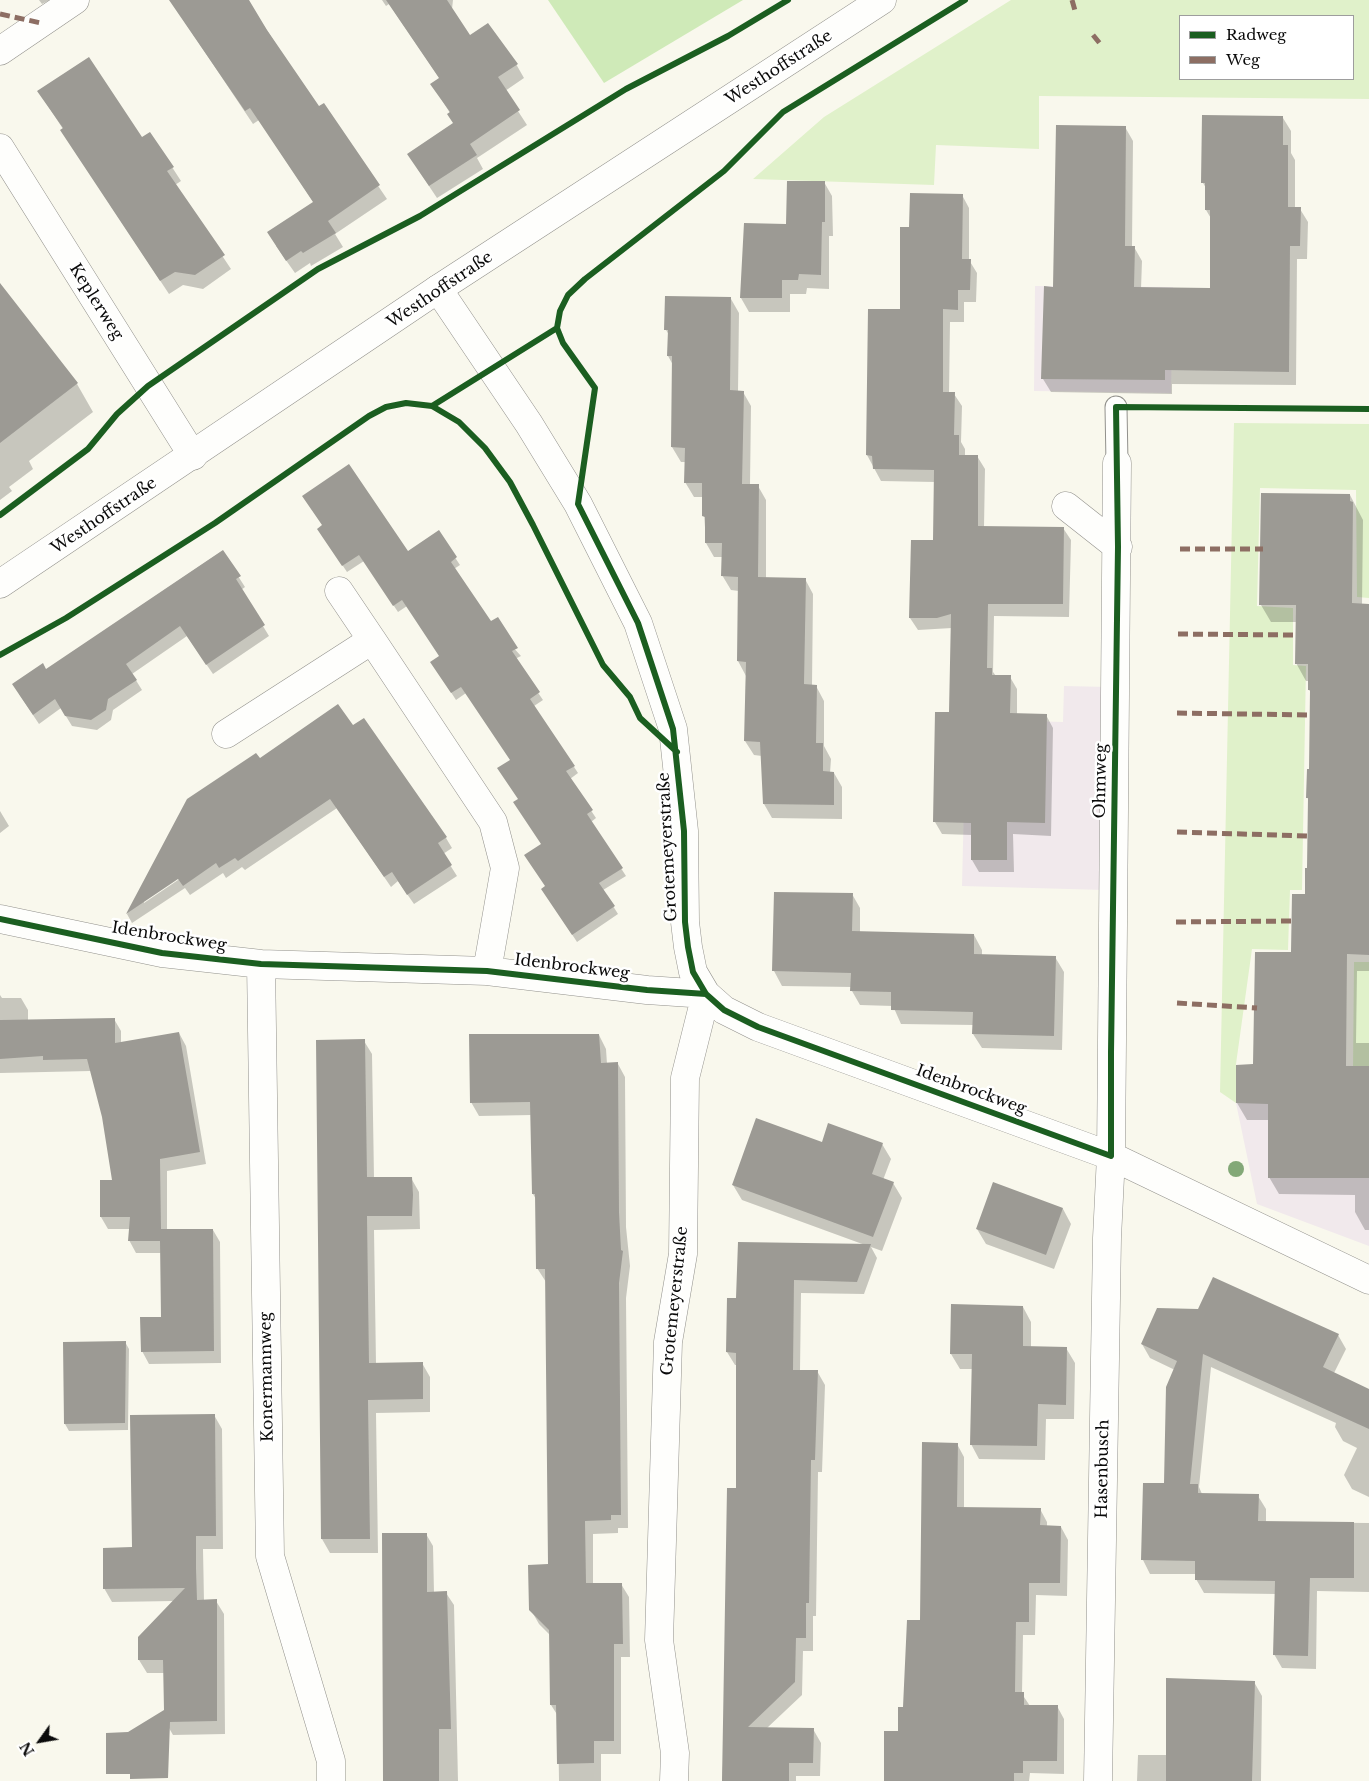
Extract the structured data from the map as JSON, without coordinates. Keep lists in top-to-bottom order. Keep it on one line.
{"streets":{"street":["Westhoffstraße","Keplerweg","Ohmweg","Grotemeyerstraße","Idenbrockweg","Konermannweg","Hasenbusch"]},"crossings":[["Westhoffstraße","Keplerweg"],["Westhoffstraße","Grotemeyerstraße"],["Ohmweg","Idenbrockweg"],["Ohmweg","Hasenbusch"],["Grotemeyerstraße","Idenbrockweg"],["Idenbrockweg","Konermannweg"],["Idenbrockweg","Hasenbusch"]],"legend":["Radweg","Weg"],"north":"bottom left"}
